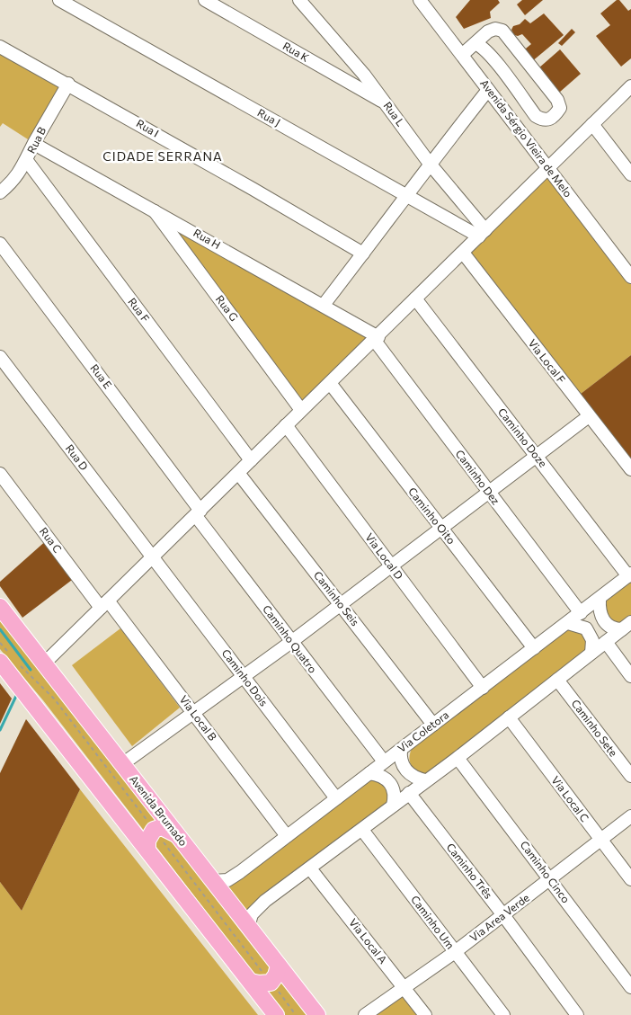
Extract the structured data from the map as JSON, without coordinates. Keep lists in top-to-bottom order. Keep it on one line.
{"streets":{"main road":["Avenida Brumado"],"street":["Rua K","Rua L","Rua J","Rua I","Avenida Sérgio Vieira de Melo","Rua B","Rua H","Rua G","Rua F","Via Local F","Rua E","Caminho Doze","Rua D","Caminho Dez","Caminho Oito","Rua C","Via Local D","Caminho Seis","Caminho Quatro","Caminho Dois","Via Local B","Caminho Sete","Via Coletora","Via Local C","Caminho Três","Caminho Cinco","Via Area Verde","Caminho Um","Via Local A"]},"crossings":[["Rua K","Rua L"],["Rua L","Rua J"],["Rua I","Rua B"],["Rua B","Rua H"],["Rua B","Rua F"],["Rua H","Rua G"],["Rua H","Caminho Dez"],["Rua E","Caminho Quatro"],["Caminho Doze","Via Coletora"],["Rua D","Caminho Dois"],["Caminho Dez","Via Coletora"],["Caminho Oito","Via Coletora"],["Rua C","Via Local B"],["Via Local D","Via Coletora"],["Caminho Seis","Via Coletora"],["Caminho Quatro","Via Coletora"],["Caminho Dois","Via Coletora"],["Via Local B","Via Coletora"],["Via Coletora","Avenida Brumado"],["Via Local C","Via Area Verde"],["Caminho Três","Via Area Verde"],["Caminho Cinco","Via Area Verde"],["Via Area Verde","Caminho Um"],["Via Area Verde","Via Local A"]],"districts":["CIDADE SERRANA"]}
